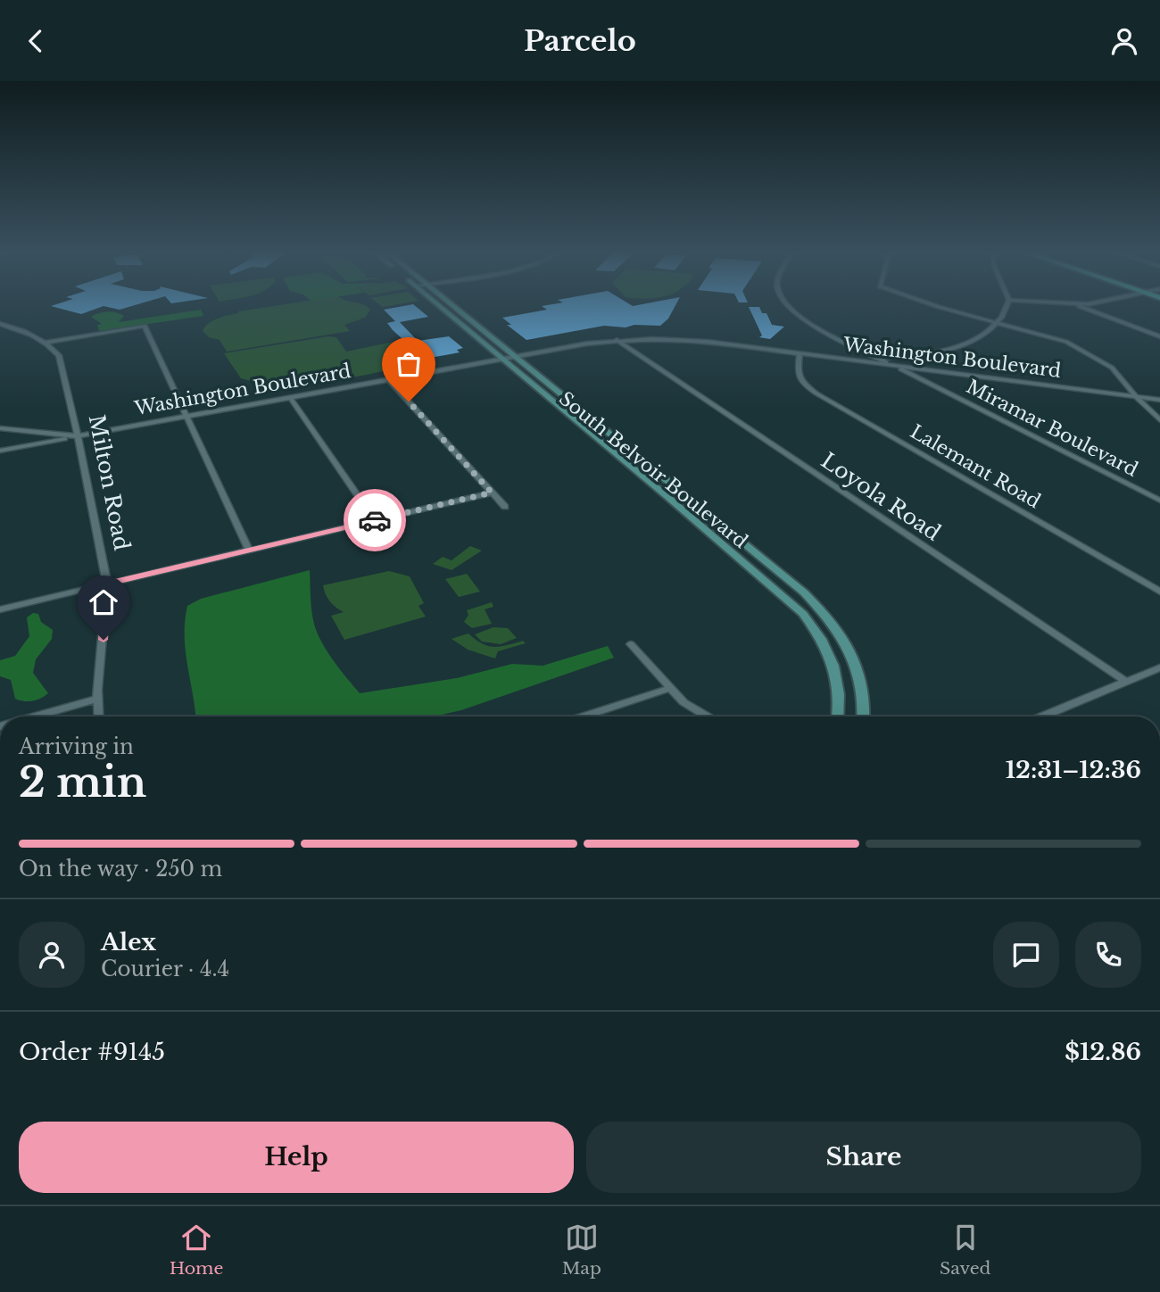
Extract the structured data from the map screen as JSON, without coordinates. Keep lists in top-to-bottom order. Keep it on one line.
{"streets":{"street":["Washington Boulevard","Miramar Boulevard","Lalemant Road","South Belvoir Boulevard","Milton Road","Loyola Road"]},"crossings":[["Washington Boulevard","Miramar Boulevard"],["Washington Boulevard","Lalemant Road"],["Washington Boulevard","South Belvoir Boulevard"],["Washington Boulevard","Milton Road"],["Washington Boulevard","Loyola Road"]],"page":{"header":"Parcelo","heading":["2 min","Arriving in","12:31–12:36"],"panel":["Alex","Courier · 4.4","Order #9145","$12.86"],"bar":"On the way · 250 m","buttons":["Help","Share"],"tabs":["Home","Map","Saved"]}}
